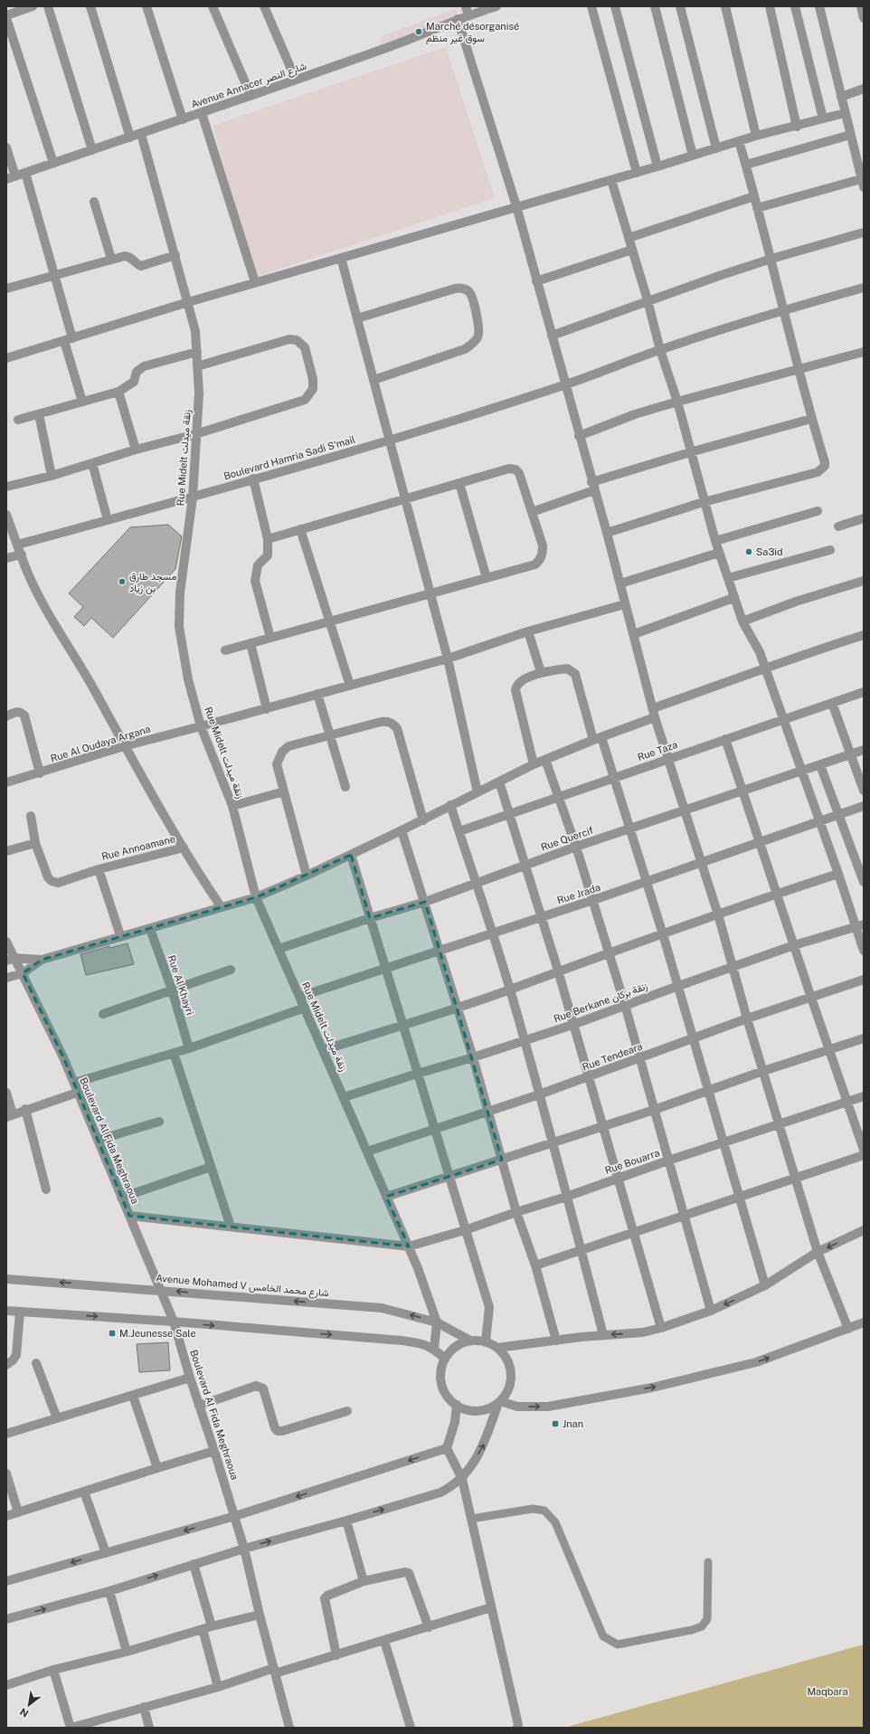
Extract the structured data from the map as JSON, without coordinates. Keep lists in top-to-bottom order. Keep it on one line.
{"streets":{"street":["Avenue Annacer شارع النصر","Rue Midelt زنقة ميدلت","Boulevard Hamria Sadi S'mail","Rue Al Oudaya Argana","Rue Taza","Rue Quercif","Rue Annoamane","Rue Jrada","Rue Al Khayri","Rue Berkane زنقة بركان","Rue Tendeara","Boulevard Al Fida Meghraoua","Rue Bouarra","Avenue Mohamed V شارع محمد الخامس"]},"crossings":[["Avenue Annacer شارع النصر","Rue Midelt زنقة ميدلت"],["Rue Midelt زنقة ميدلت","Boulevard Hamria Sadi S'mail"],["Rue Midelt زنقة ميدلت","Rue Al Oudaya Argana"],["Rue Midelt زنقة ميدلت","Rue Quercif"],["Rue Midelt زنقة ميدلت","Rue Jrada"],["Rue Midelt زنقة ميدلت","Rue Berkane زنقة بركان"],["Rue Midelt زنقة ميدلت","Rue Tendeara"],["Rue Midelt زنقة ميدلت","Rue Bouarra"],["Rue Midelt زنقة ميدلت","Avenue Mohamed V شارع محمد الخامس"],["Boulevard Al Fida Meghraoua","Avenue Mohamed V شارع محمد الخامس"]],"parks":["Maqbara"],"places":{"other":["Marché désorganisé سوق غير منظم","Sa3id","مسجد طارق بن زياد"],"transit":["M.Jeunesse Sale","Jnan"]},"north":"bottom left"}
